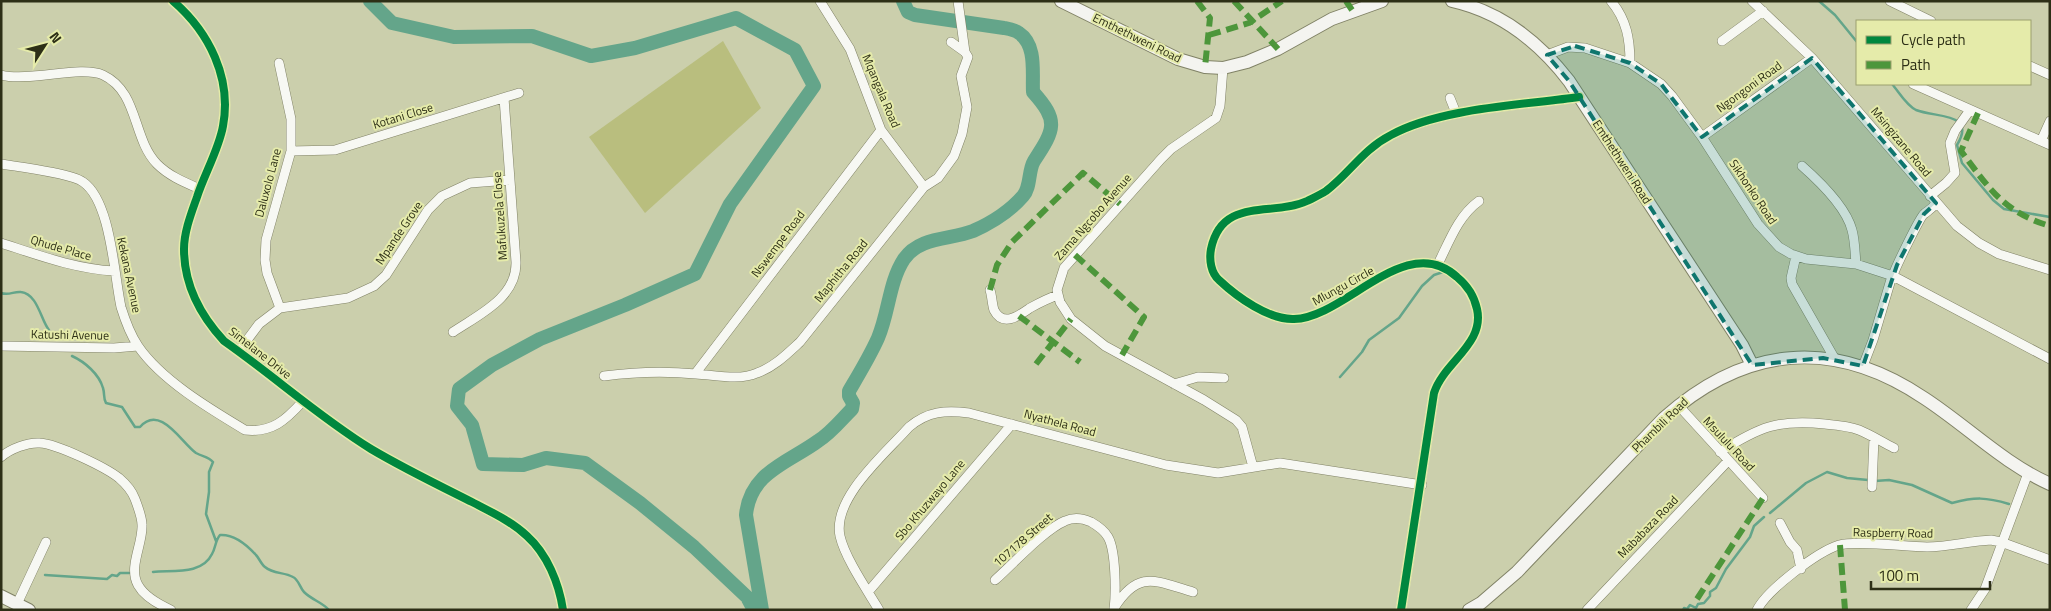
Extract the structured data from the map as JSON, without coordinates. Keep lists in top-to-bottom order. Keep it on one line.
{"streets":{"street":["Emthethweni Road","Ngongoni Road","Mqangala Road","Kotani Close","Msingizane Road","Daluxolo Lane","Sikhonko Road","Mafukuzela Close","Zama Ngcobo Avenue","Mpande Grove","Nswempe Road","Qhude Place","Maphitha Road","Kekana Avenue","Mlungu Circle","Katushi Avenue","Simelane Drive","Nyathela Road","Phambili Road","Msululu Road","Sbo Khuzwayo Lane","Mababaza Road","Raspberry Road","107178 Street"]},"crossings":[["Emthethweni Road","Sikhonko Road"],["Emthethweni Road","Zama Ngcobo Avenue"],["Emthethweni Road","Mlungu Circle"],["Emthethweni Road","Phambili Road"],["Ngongoni Road","Msingizane Road"],["Ngongoni Road","Sikhonko Road"],["Mqangala Road","Nswempe Road"],["Mqangala Road","Maphitha Road"],["Kotani Close","Daluxolo Lane"],["Kotani Close","Mafukuzela Close"],["Daluxolo Lane","Mpande Grove"],["Mafukuzela Close","Mpande Grove"],["Nswempe Road","Maphitha Road"],["Qhude Place","Kekana Avenue"],["Kekana Avenue","Katushi Avenue"],["Kekana Avenue","Simelane Drive"],["Nyathela Road","Sbo Khuzwayo Lane"],["Phambili Road","Msululu Road"],["Msululu Road","Mababaza Road"]],"legend":["Cycle path","Path"],"scale_bar":"100 m","north":"top right"}
